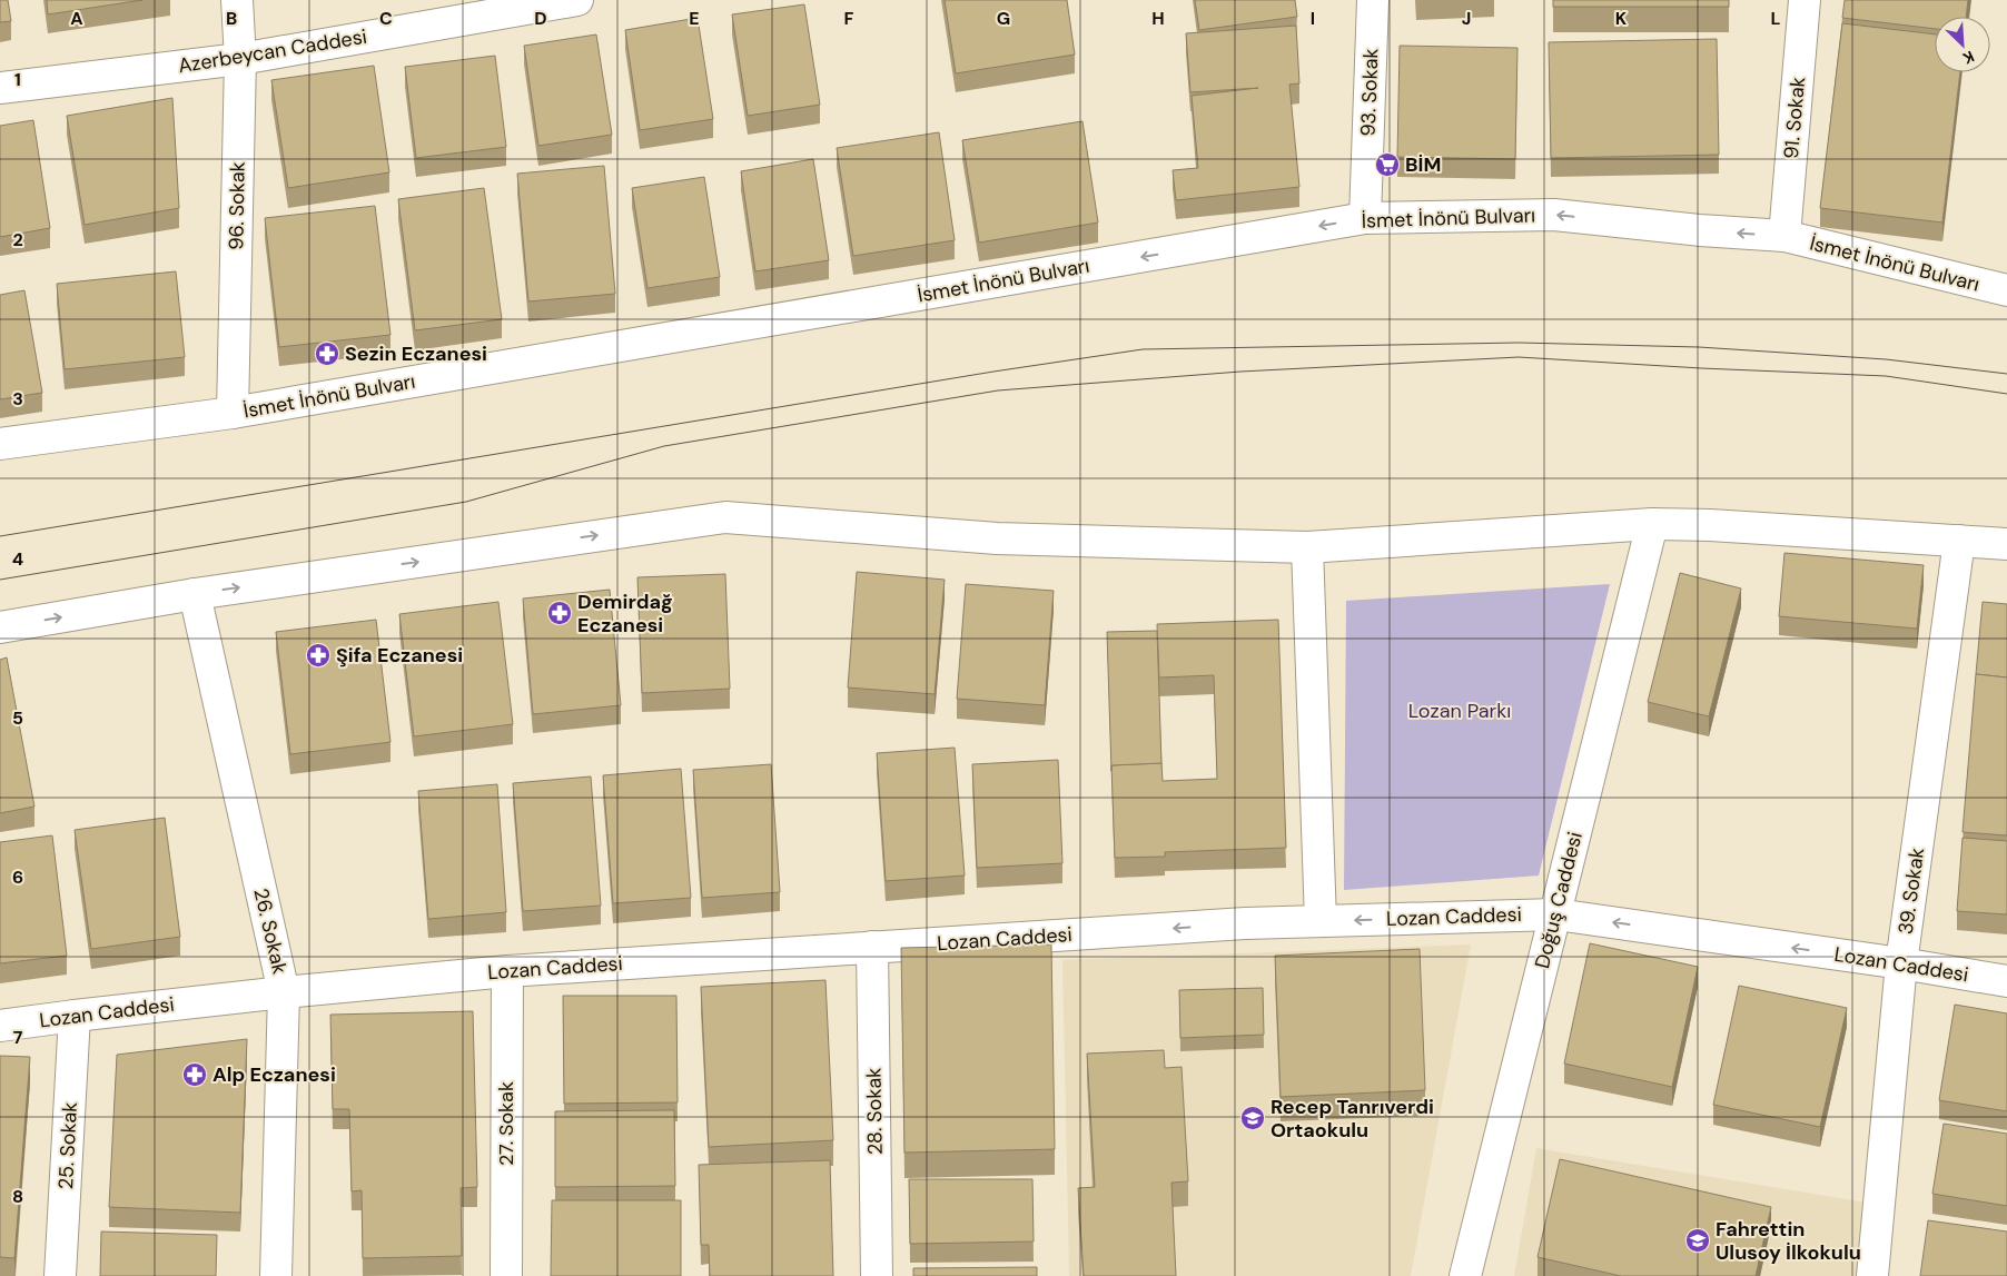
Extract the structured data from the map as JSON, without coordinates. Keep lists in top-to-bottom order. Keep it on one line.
{"streets":{"main road":["Azerbeycan Caddesi","93. Sokak","91. Sokak","96. Sokak","İsmet İnönü Bulvarı","39. Sokak","Doğuş Caddesi","Lozan Caddesi","26. Sokak","28. Sokak","27. Sokak","25. Sokak"]},"crossings":[["Azerbeycan Caddesi","96. Sokak"],["93. Sokak","İsmet İnönü Bulvarı"],["91. Sokak","İsmet İnönü Bulvarı"],["96. Sokak","İsmet İnönü Bulvarı"],["39. Sokak","Lozan Caddesi"],["Doğuş Caddesi","Lozan Caddesi"],["Lozan Caddesi","26. Sokak"],["Lozan Caddesi","28. Sokak"],["Lozan Caddesi","27. Sokak"],["Lozan Caddesi","25. Sokak"]],"one_way":["Lozan Caddesi"],"parks":["Lozan Parkı"],"places":{"supermarket":["BİM"],"pharmacy":["Sezin Eczanesi","Demirdağ Eczanesi","Şifa Eczanesi","Alp Eczanesi"],"school or university":["Recep Tanrıverdi Ortaokulu","Fahrettin Ulusoy İlkokulu"]},"north":"bottom right","grid":{"columns":["A","B","C","D","E","F","G","H","I","J","K","L"],"rows":["1","2","3","4","5","6","7","8"]}}
